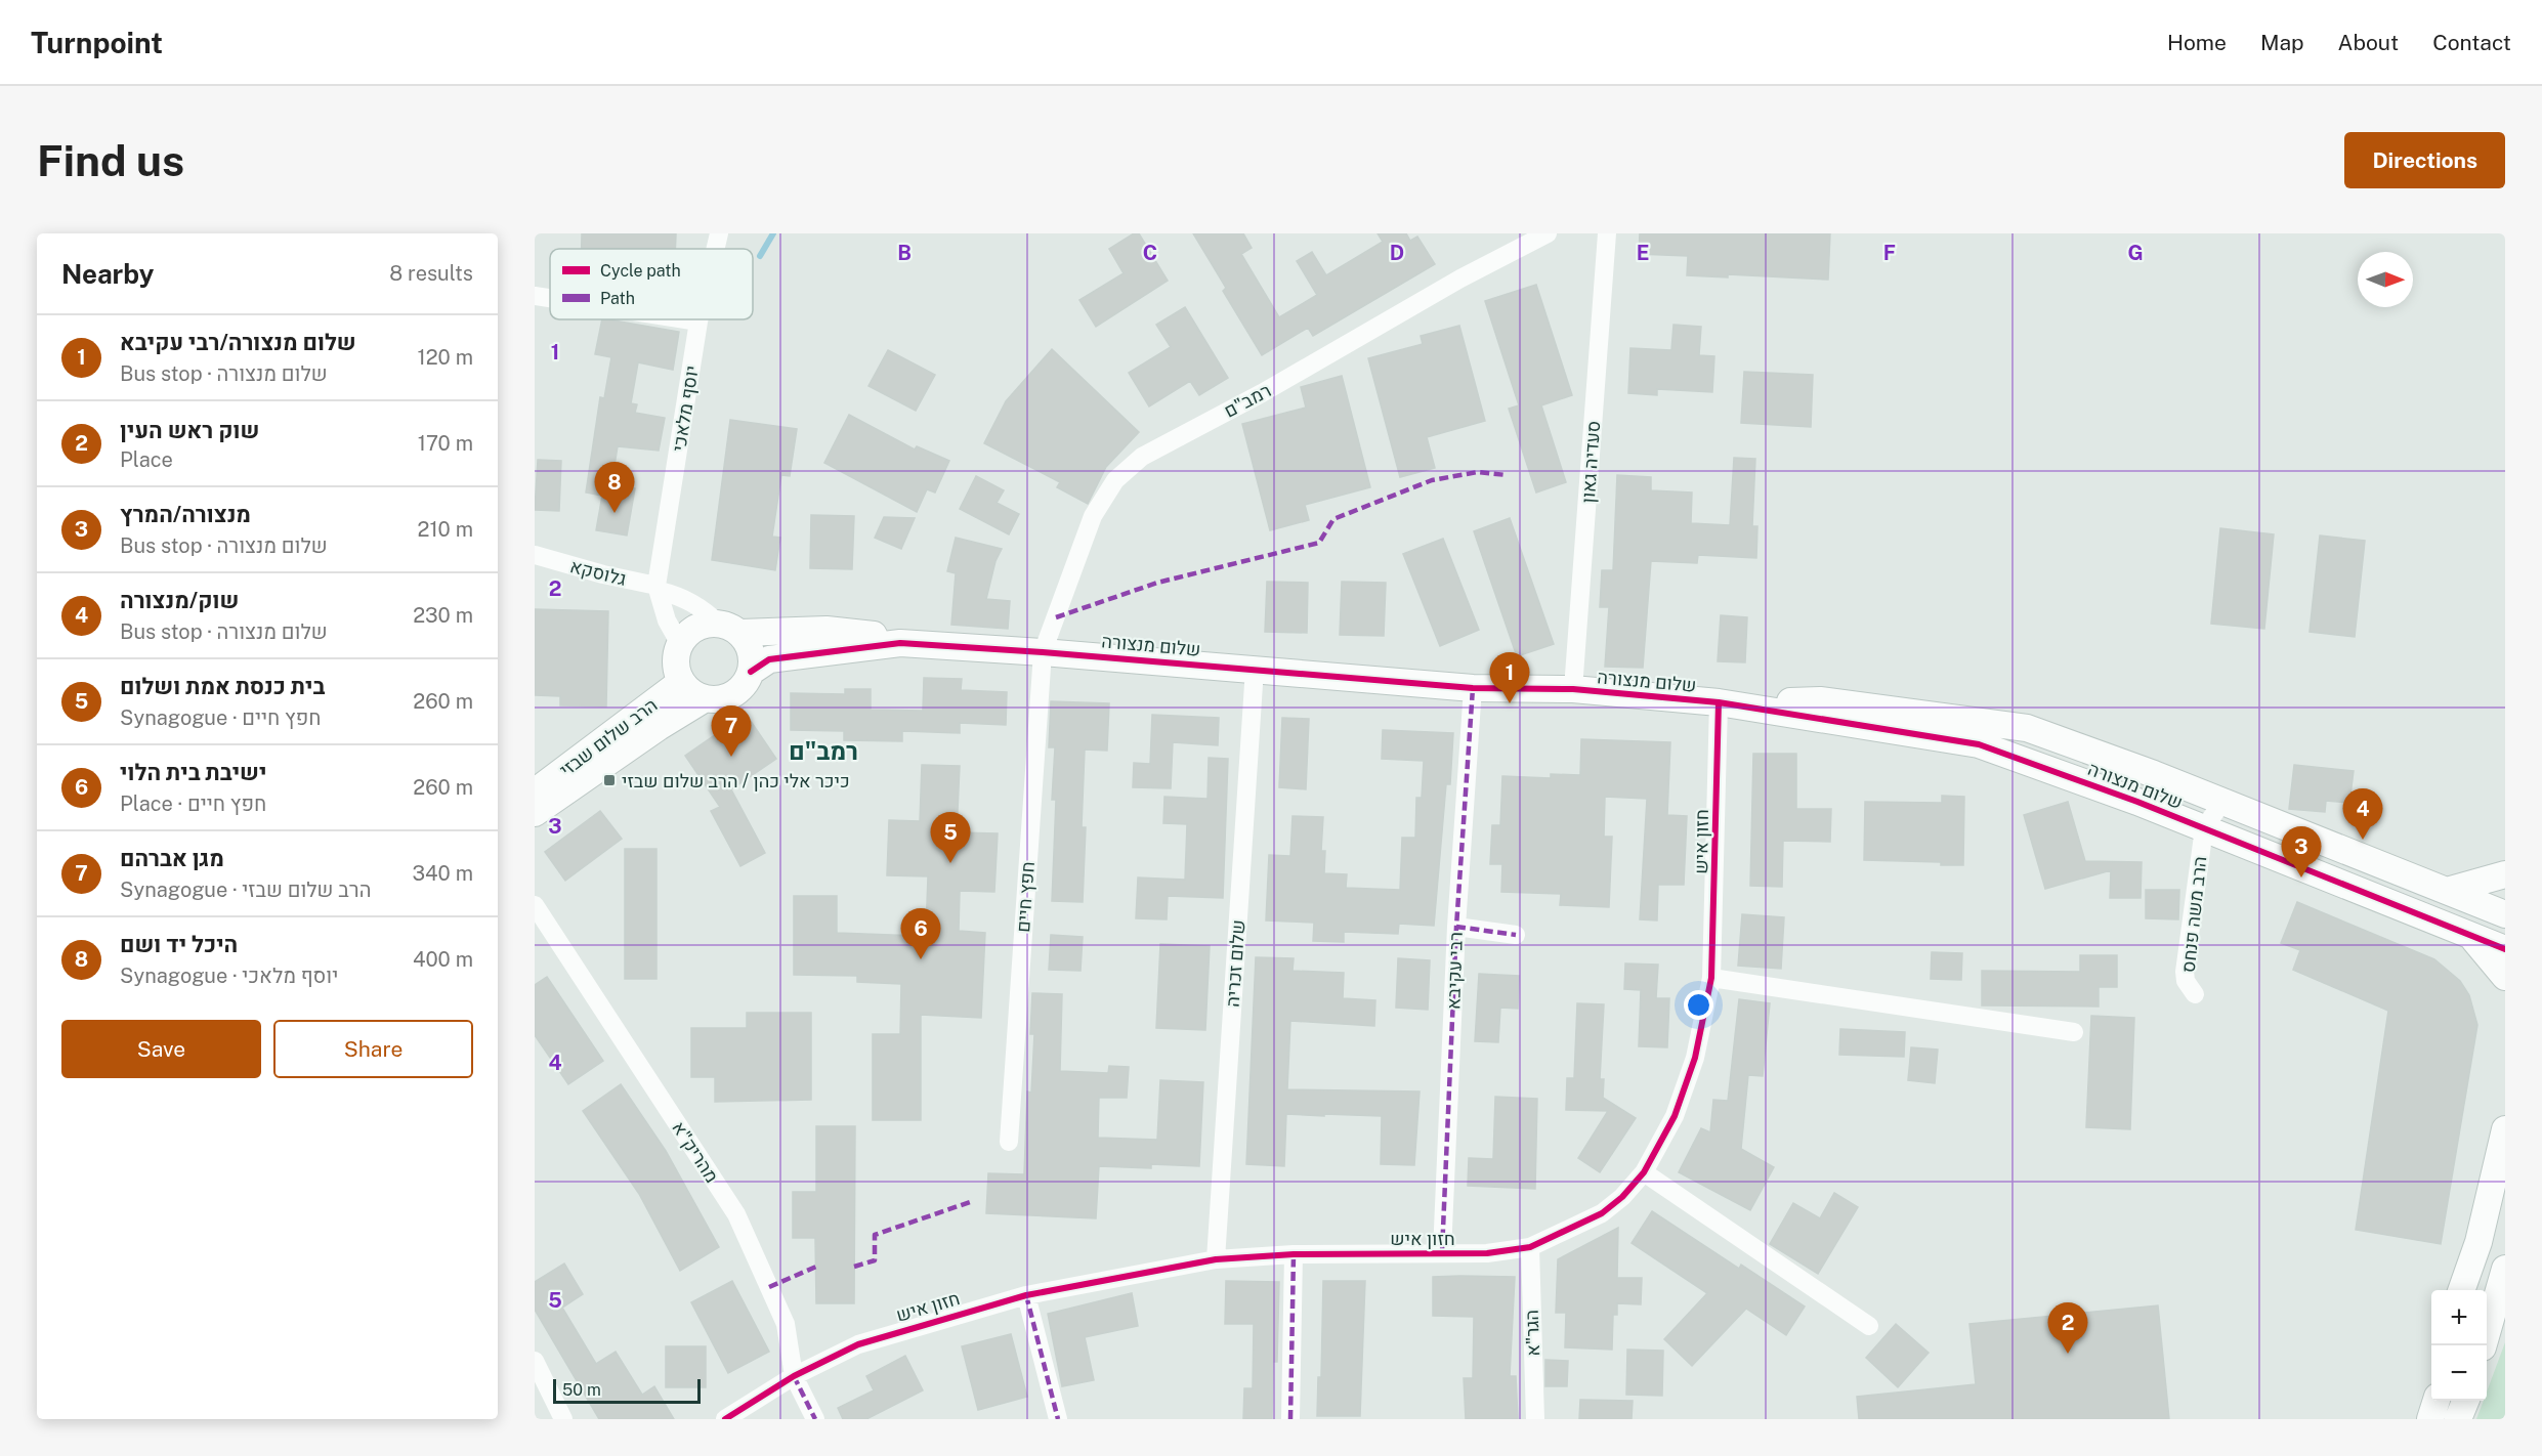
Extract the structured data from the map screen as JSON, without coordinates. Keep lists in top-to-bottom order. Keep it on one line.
{"streets":{"street":["רמב\"ם","יוסף מלאכי","סעדיה גאון","גלוסקא","שלום מנצורה","הרב שלום שבזי","חזון איש","חפץ חיים","הרב משה פנחס","שלום זכריה","רבי עקיבא","מהריק\"א","הגר\"א"]},"crossings":[["רמב\"ם","שלום מנצורה"],["רמב\"ם","חפץ חיים"],["יוסף מלאכי","גלוסקא"],["סעדיה גאון","שלום מנצורה"],["גלוסקא","שלום מנצורה"],["גלוסקא","הרב שלום שבזי"],["שלום מנצורה","הרב שלום שבזי"],["שלום מנצורה","חזון איש"],["שלום מנצורה","חפץ חיים"],["שלום מנצורה","הרב משה פנחס"],["שלום מנצורה","שלום זכריה"],["שלום מנצורה","רבי עקיבא"],["חזון איש","שלום זכריה"],["חזון איש","רבי עקיבא"],["חזון איש","מהריק\"א"],["חזון איש","הגר\"א"]],"districts":["רמב\"ם"],"places":{"transit":["כיכר אלי כהן / הרב שלום שבזי"]},"legend":["Cycle path","Path"],"scale_bar":"50 m","north":"right","page":{"header":"Turnpoint","nav":["Home","Map","About","Contact"],"buttons":["Directions",["Save","Share"]],"title":"Find us","heading":["Nearby","8 results"],"list":[{"mark":"1","name":"שלום מנצורה/רבי עקיבא","note":"Bus stop · שלום מנצורה","value":"120 m"},{"mark":"2","name":"שוק ראש העין","note":"Place","value":"170 m"},{"mark":"3","name":"מנצורה/המרץ","note":"Bus stop · שלום מנצורה","value":"210 m"},{"mark":"4","name":"שוק/מנצורה","note":"Bus stop · שלום מנצורה","value":"230 m"},{"mark":"5","name":"בית כנסת אמת ושלום","note":"Synagogue · חפץ חיים","value":"260 m"},{"mark":"6","name":"ישיבת בית הלוי","note":"Place · חפץ חיים","value":"260 m"},{"mark":"7","name":"מגן אברהם","note":"Synagogue · הרב שלום שבזי","value":"340 m"},{"mark":"8","name":"היכל יד ושם","note":"Synagogue · יוסף מלאכי","value":"400 m"}],"pins":["8","1","7","4","5","3","6","2"],"map_buttons":["+","−"],"scale":"50 m"},"grid":{"columns":["B","C","D","E","F","G"],"rows":["1","2","3","4","5"]}}
